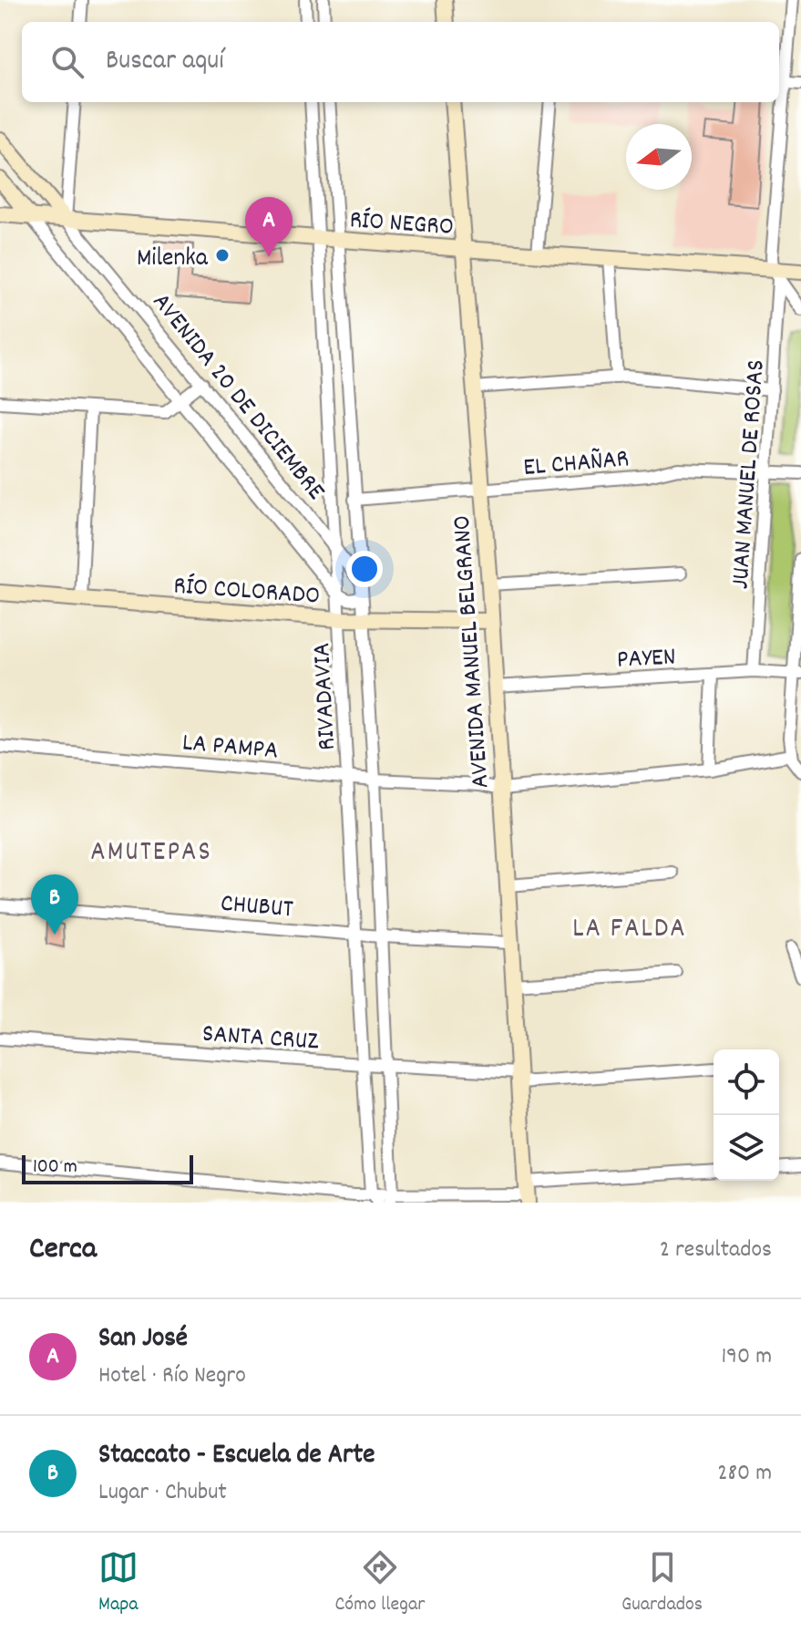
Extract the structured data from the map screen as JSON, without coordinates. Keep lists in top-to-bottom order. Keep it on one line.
{"streets":{"street":["RÍO NEGRO","AVENIDA 20 DE DICIEMBRE","EL CHAÑAR","JUAN MANUEL DE ROSAS","RÍO COLORADO","AVENIDA MANUEL BELGRANO","PAYEN","RIVADAVIA","LA PAMPA","CHUBUT","SANTA CRUZ"]},"crossings":[["RÍO NEGRO","AVENIDA 20 DE DICIEMBRE"],["RÍO NEGRO","JUAN MANUEL DE ROSAS"],["RÍO NEGRO","AVENIDA MANUEL BELGRANO"],["RÍO NEGRO","RIVADAVIA"],["AVENIDA 20 DE DICIEMBRE","RIVADAVIA"],["EL CHAÑAR","JUAN MANUEL DE ROSAS"],["EL CHAÑAR","AVENIDA MANUEL BELGRANO"],["EL CHAÑAR","RIVADAVIA"],["JUAN MANUEL DE ROSAS","PAYEN"],["RÍO COLORADO","AVENIDA MANUEL BELGRANO"],["RÍO COLORADO","RIVADAVIA"],["AVENIDA MANUEL BELGRANO","PAYEN"],["AVENIDA MANUEL BELGRANO","LA PAMPA"],["AVENIDA MANUEL BELGRANO","CHUBUT"],["AVENIDA MANUEL BELGRANO","SANTA CRUZ"],["RIVADAVIA","LA PAMPA"],["RIVADAVIA","CHUBUT"],["RIVADAVIA","SANTA CRUZ"]],"districts":["AMUTEPAS","LA FALDA"],"places":["Milenka"],"scale_bar":"100 m","north":"left","page":{"search":"Buscar aquí","pins":["A","B"],"scale":"100 m","heading":["Cerca","2 resultados"],"list":[{"mark":"A","name":"San José","note":"Hotel · Río Negro","value":"190 m"},{"mark":"B","name":"Staccato - Escuela de Arte","note":"Lugar · Chubut","value":"280 m"}],"nav":["Mapa","Cómo llegar","Guardados"]}}
